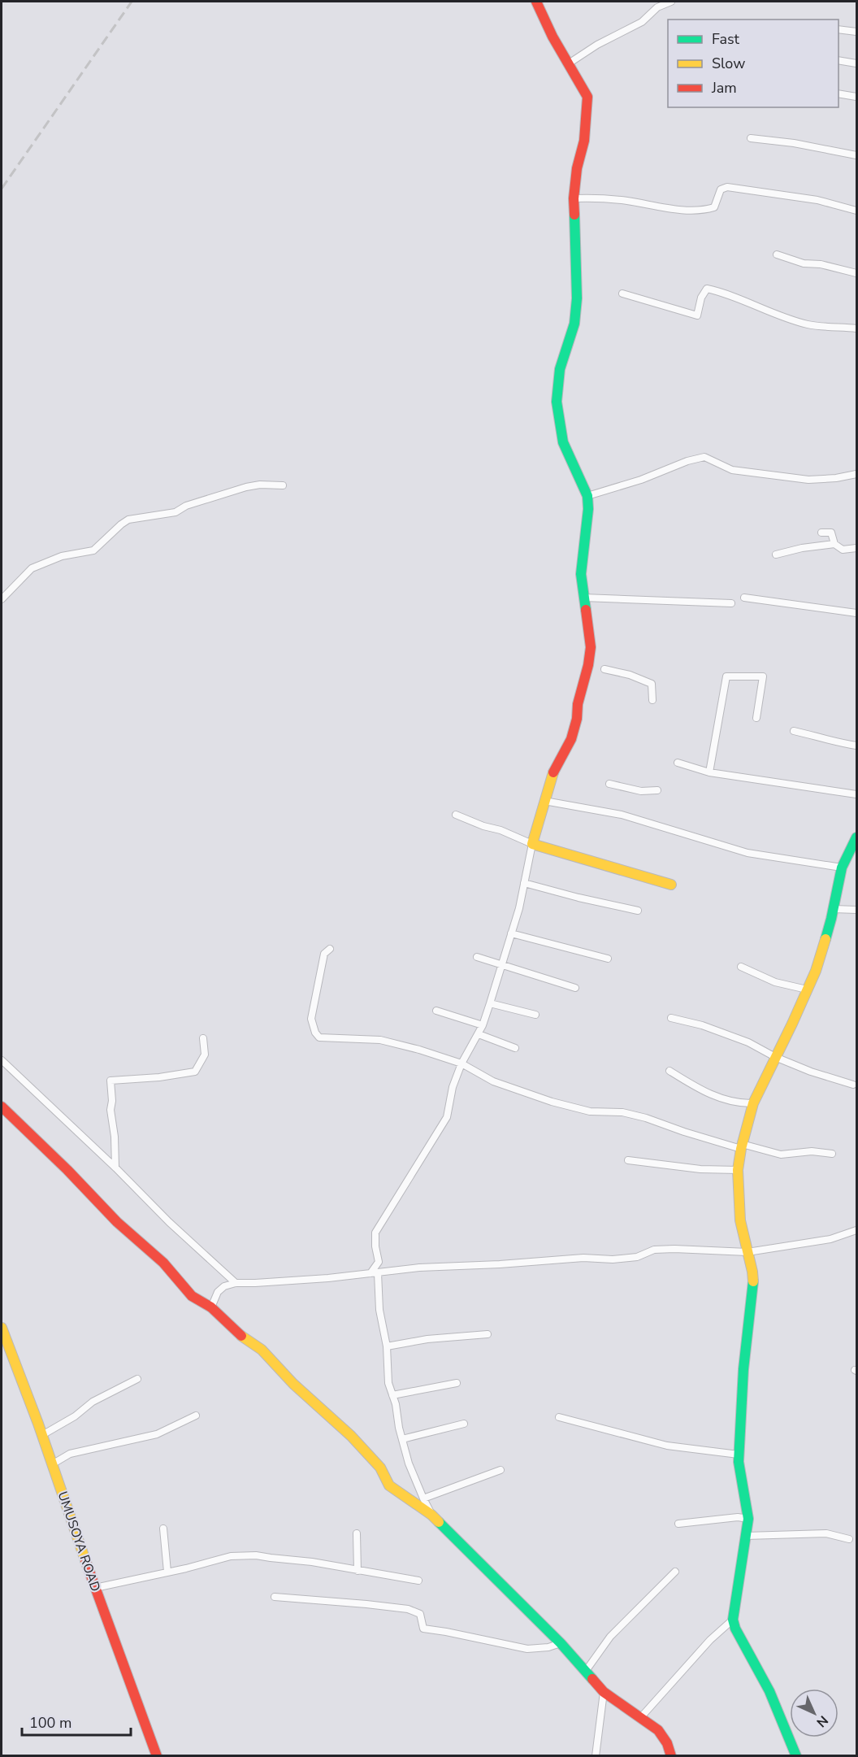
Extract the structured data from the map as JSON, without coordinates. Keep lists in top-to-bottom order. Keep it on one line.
{"streets":{"street":["UMUSOYA ROAD"]},"legend":["Fast","Slow","Jam"],"scale_bar":"100 m","north":"bottom right"}
